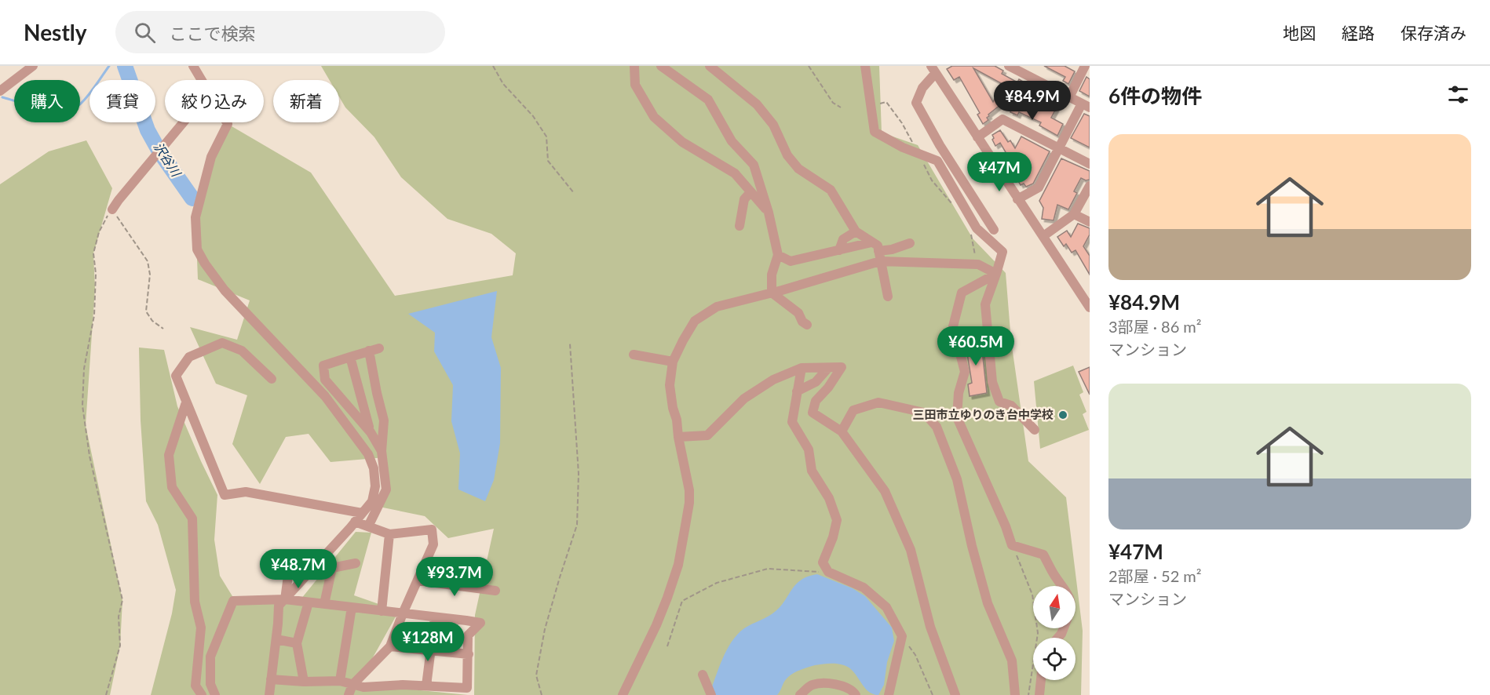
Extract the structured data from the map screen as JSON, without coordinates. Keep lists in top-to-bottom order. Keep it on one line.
{"water":["沢谷川"],"places":["三田市立ゆりのき台中学校"],"north":"top","page":{"header":"Nestly","search":"ここで検索","nav":["地図","経路","保存済み"],"heading":"6件の物件","chip":["購入","賃貸","絞り込み","新着"],"price":["¥84.9M","¥47M","¥60.5M","¥48.7M","¥93.7M","¥128M"],"list":[{"name":"¥84.9M","note":"3部屋 · 86 m² · マンション"},{"name":"¥47M","note":"2部屋 · 52 m² · マンション"}]}}
